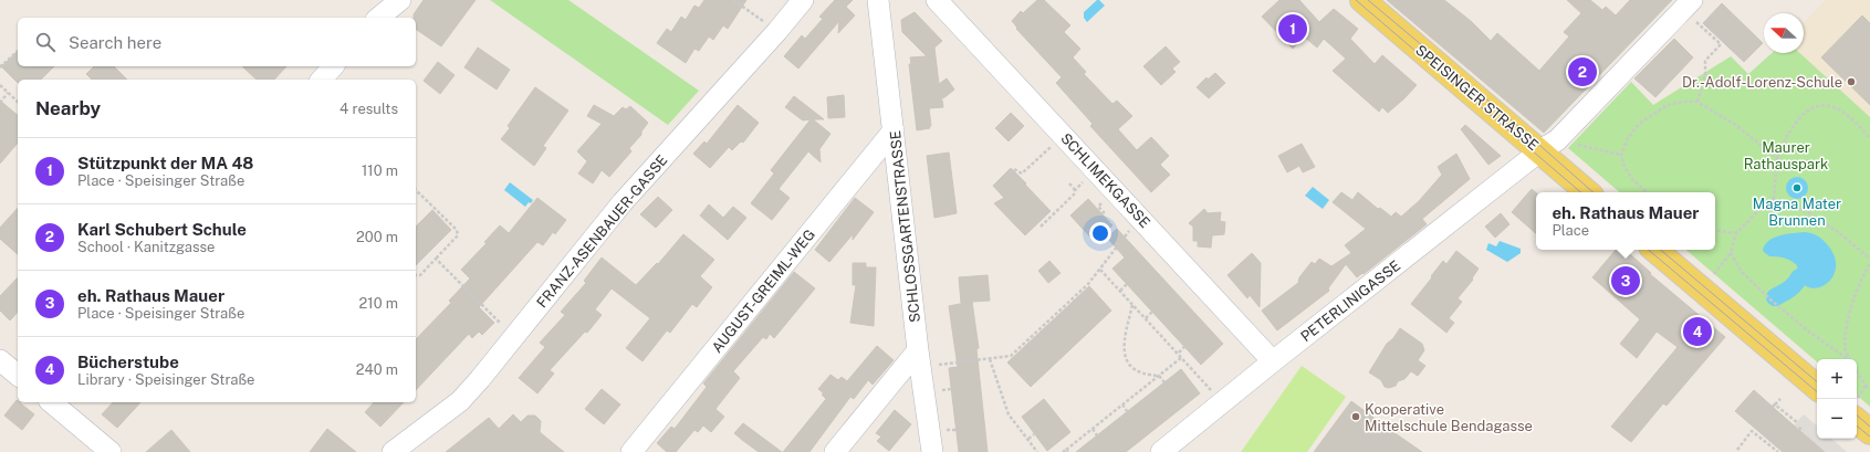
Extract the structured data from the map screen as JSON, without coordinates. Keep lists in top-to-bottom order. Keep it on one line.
{"streets":{"main road":["SPEISINGER STRASSE"],"street":["SCHLIMEKGASSE","SCHLOSSGARTENSTRASSE","FRANZ-ASENBAUER-GASSE","AUGUST-GREIML-WEG","PETERLINIGASSE"]},"crossings":[["SPEISINGER STRASSE","PETERLINIGASSE"],["SCHLIMEKGASSE","PETERLINIGASSE"],["SCHLOSSGARTENSTRASSE","AUGUST-GREIML-WEG"]],"parks":["Maurer Rathauspark"],"places":["Dr.-Adolf-Lorenz-Schule","Magna Mater Brunnen","Kooperative Mittelschule Bendagasse"],"north":"left","page":{"pins":["1","2","3","4"],"search":"Search here","heading":["Nearby","4 results"],"list":[{"mark":"1","name":"Stützpunkt der MA 48","note":"Place · Speisinger Straße","value":"110 m"},{"mark":"2","name":"Karl Schubert Schule","note":"School · Kanitzgasse","value":"200 m"},{"mark":"3","name":"eh. Rathaus Mauer","note":"Place · Speisinger Straße","value":"210 m"},{"mark":"4","name":"Bücherstube","note":"Library · Speisinger Straße","value":"240 m"}],"popup":["eh. Rathaus Mauer","Place"],"map_buttons":["+","−"]}}
